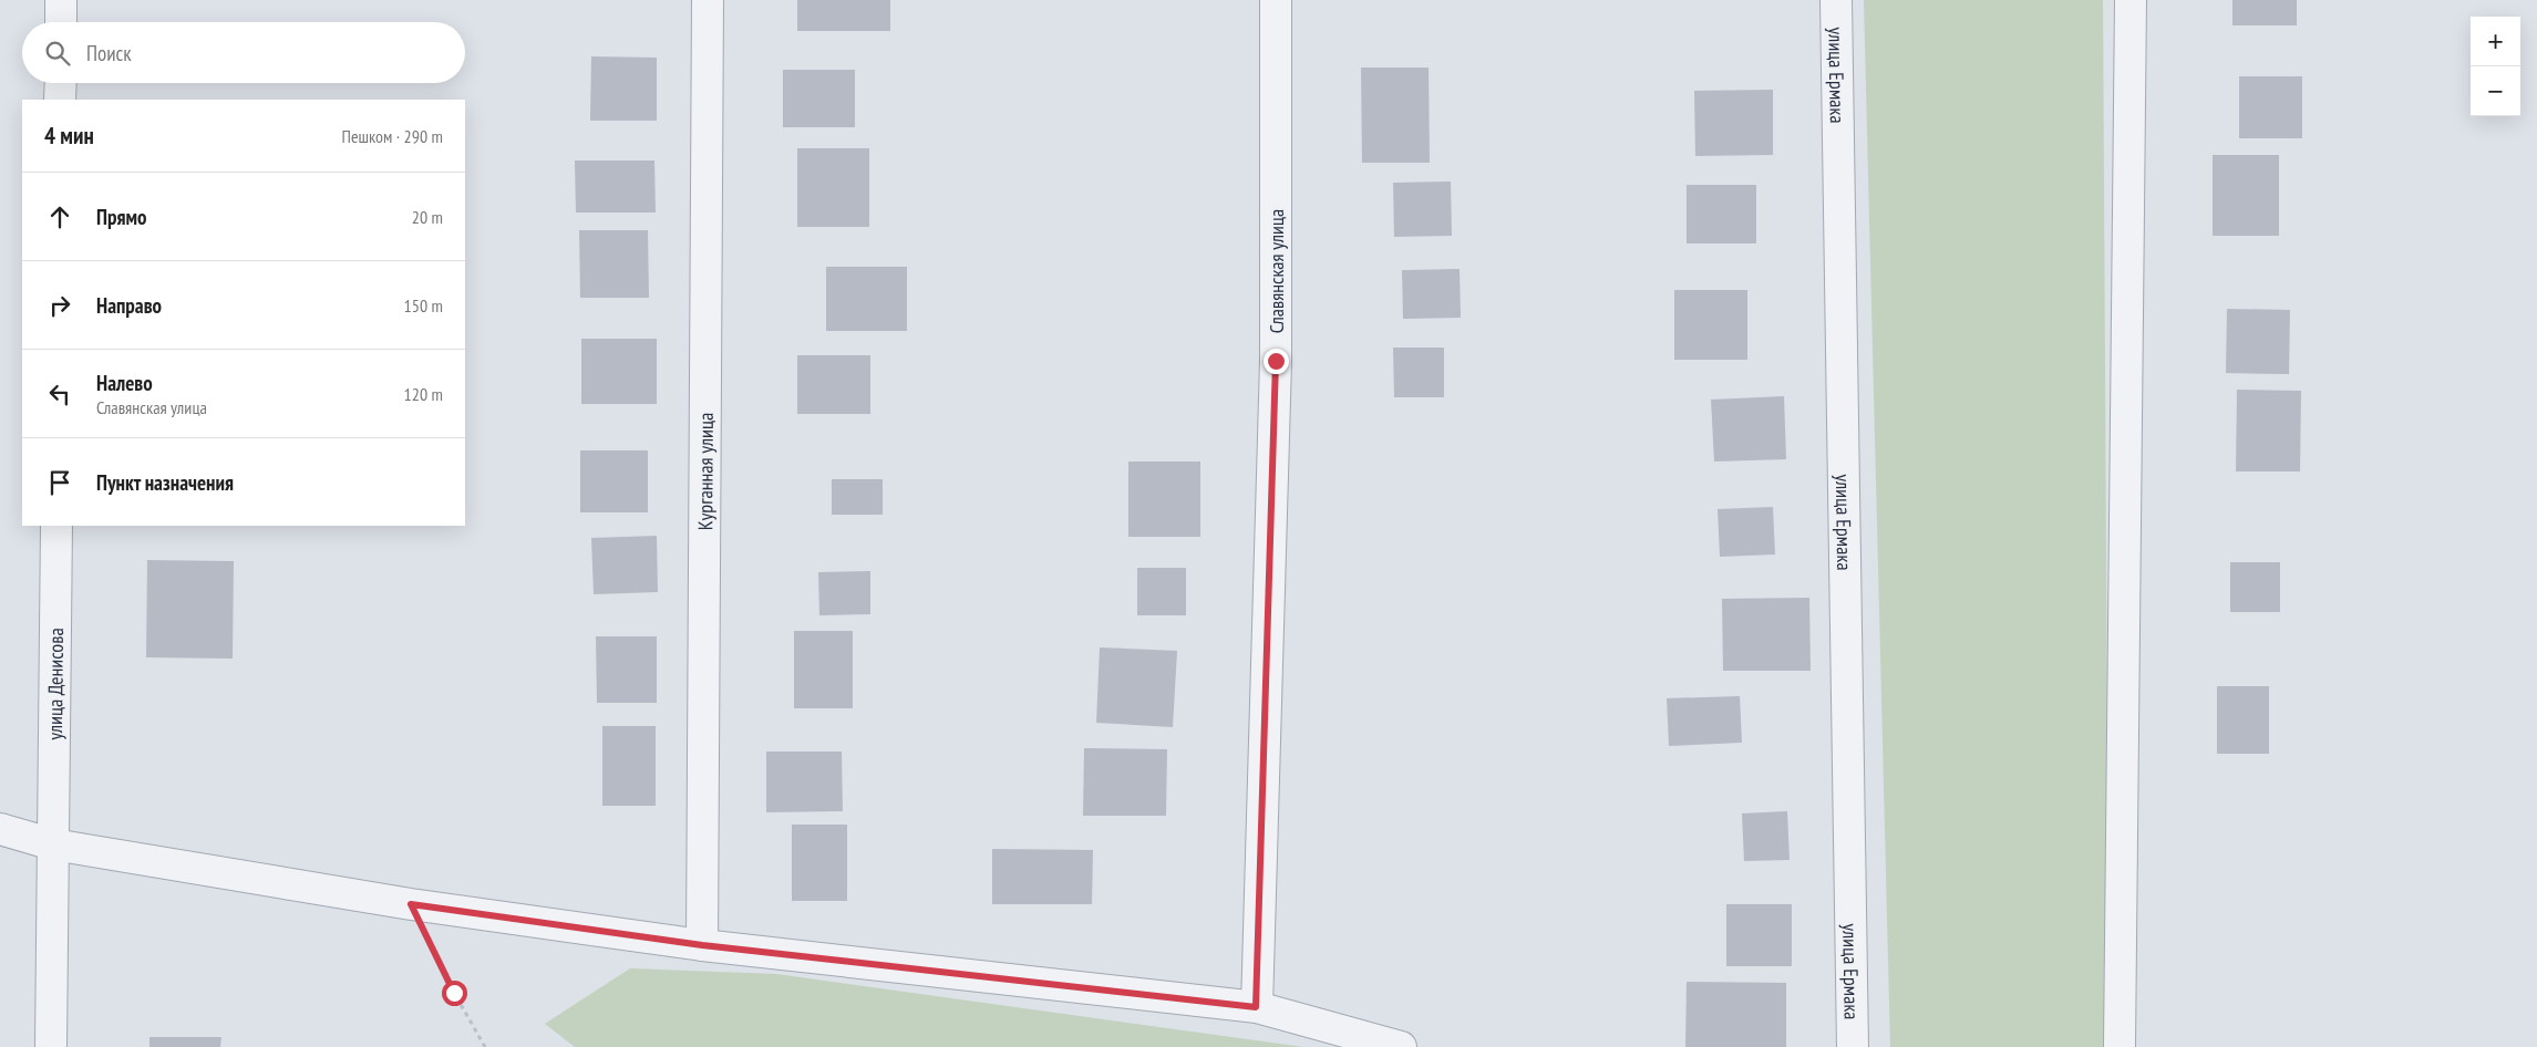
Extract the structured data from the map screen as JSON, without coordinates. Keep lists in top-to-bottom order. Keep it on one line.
{"streets":{"street":["улица Ермака","Славянская улица","Курганная улица","улица Денисова"]},"page":{"map_buttons":["+","−"],"search":"Поиск","heading":["4 мин","Пешком · 290 m"],"list":[["Прямо","20 m"],["Направо","150 m"],["Налево","Славянская улица","120 m"],"Пункт назначения"]}}
